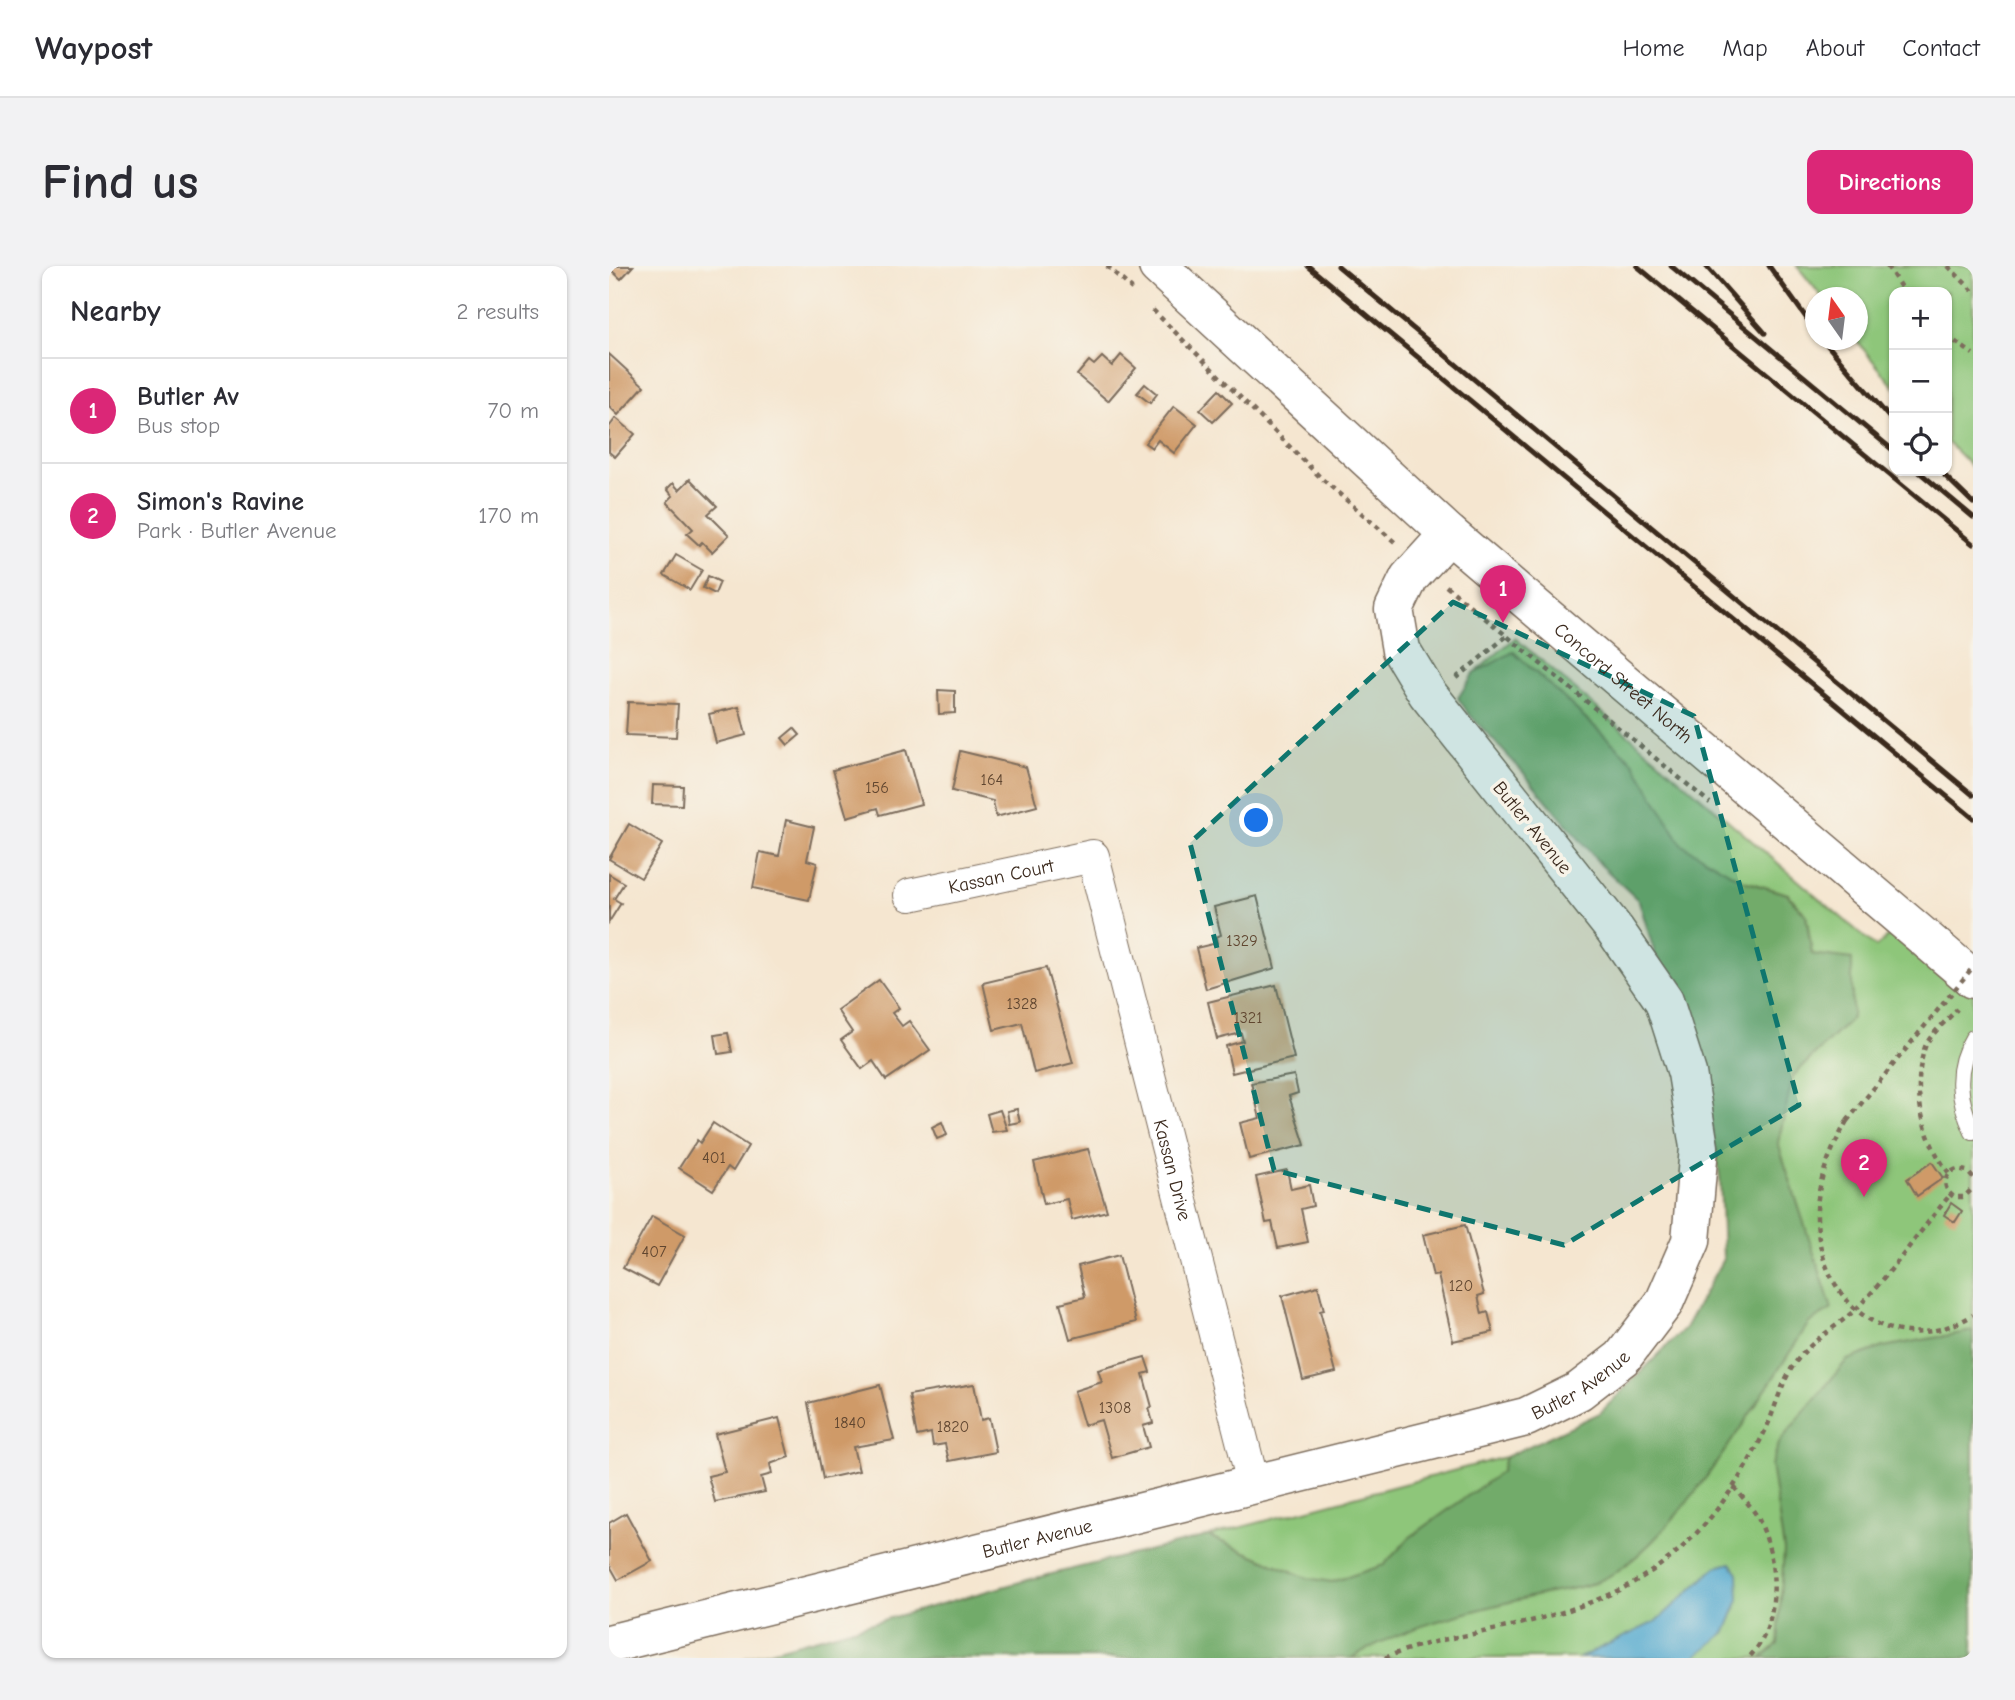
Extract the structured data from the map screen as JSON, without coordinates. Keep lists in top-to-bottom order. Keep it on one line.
{"streets":{"street":["Concord Street North","Butler Avenue","Kassan Court","Kassan Drive"]},"crossings":[["Concord Street North","Butler Avenue"],["Butler Avenue","Kassan Drive"],["Kassan Court","Kassan Drive"]],"house_numbers":["164","156","1329","1328","1321","401","407","120","1308","1840","1820"],"north":"top","page":{"header":"Waypost","nav":["Home","Map","About","Contact"],"buttons":"Directions","title":"Find us","heading":["Nearby","2 results"],"map_buttons":["+","−"],"list":[{"mark":"1","name":"Butler Av","note":"Bus stop","value":"70 m"},{"mark":"2","name":"Simon's Ravine","note":"Park · Butler Avenue","value":"170 m"}],"pins":["1","2"]}}
